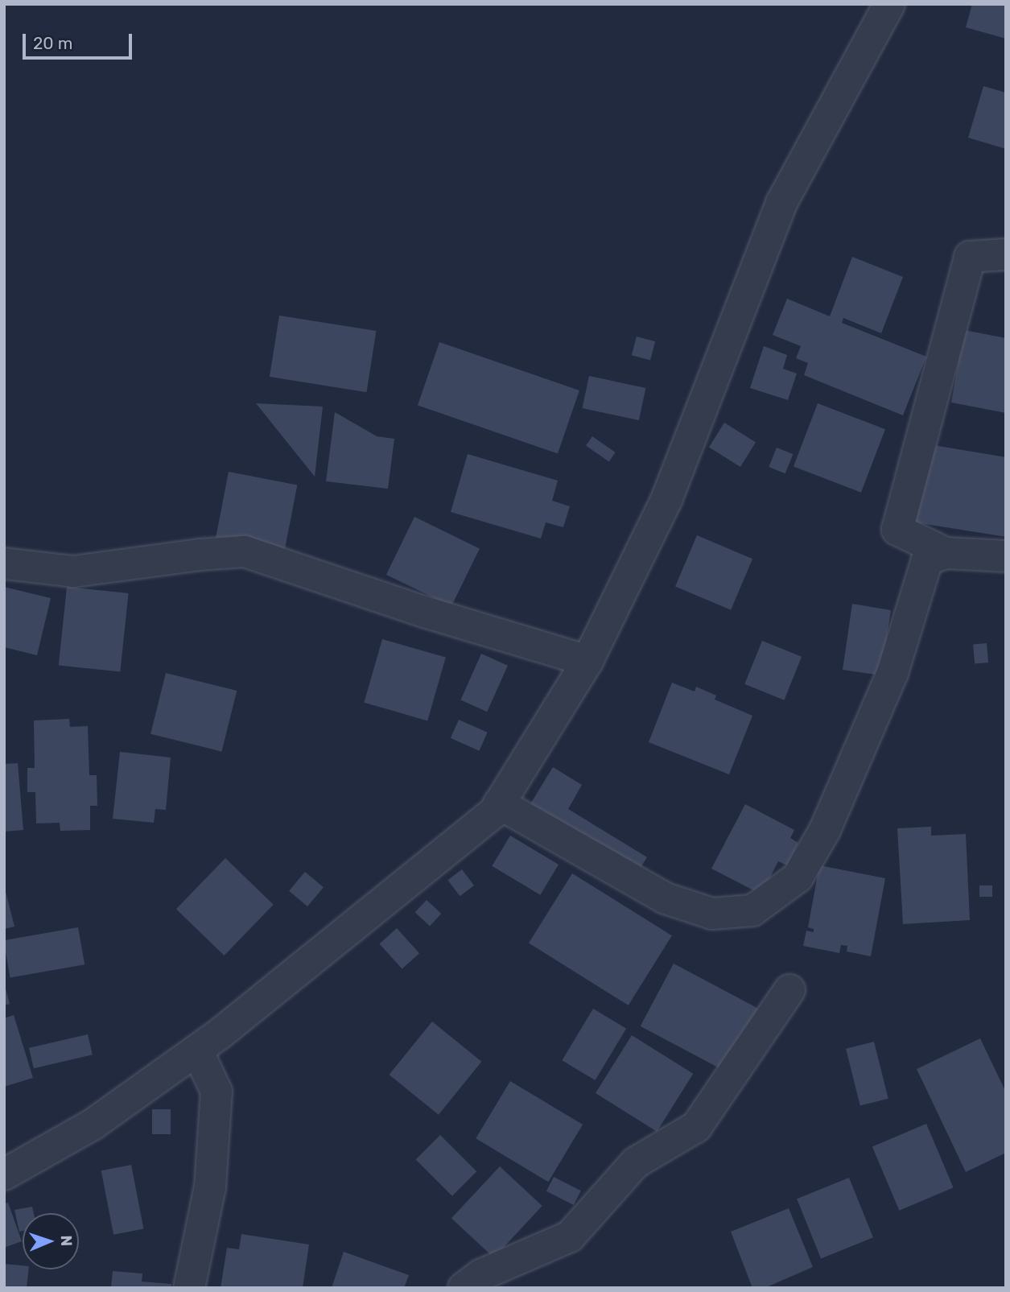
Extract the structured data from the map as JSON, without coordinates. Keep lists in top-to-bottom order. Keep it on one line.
{"scale_bar":"20 m","north":"right"}
